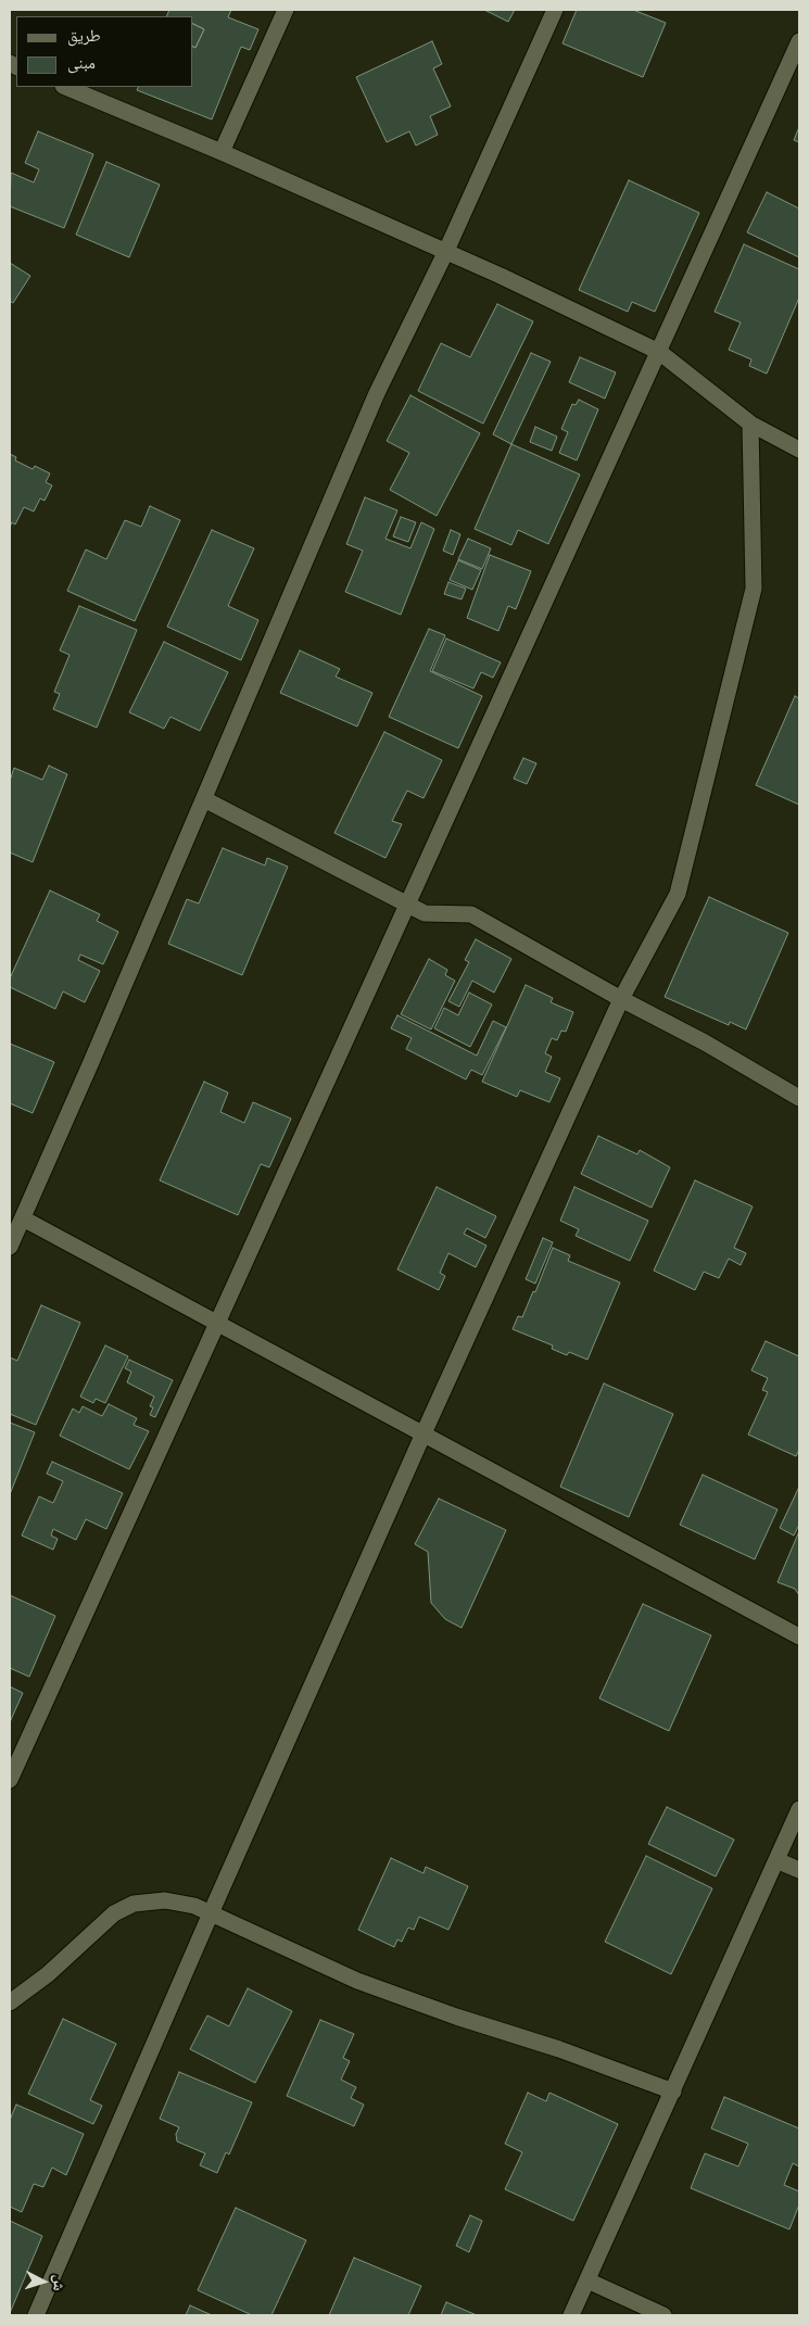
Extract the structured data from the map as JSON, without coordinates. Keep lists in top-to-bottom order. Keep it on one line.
{"legend":["طريق","مبنى"],"north":"right"}
